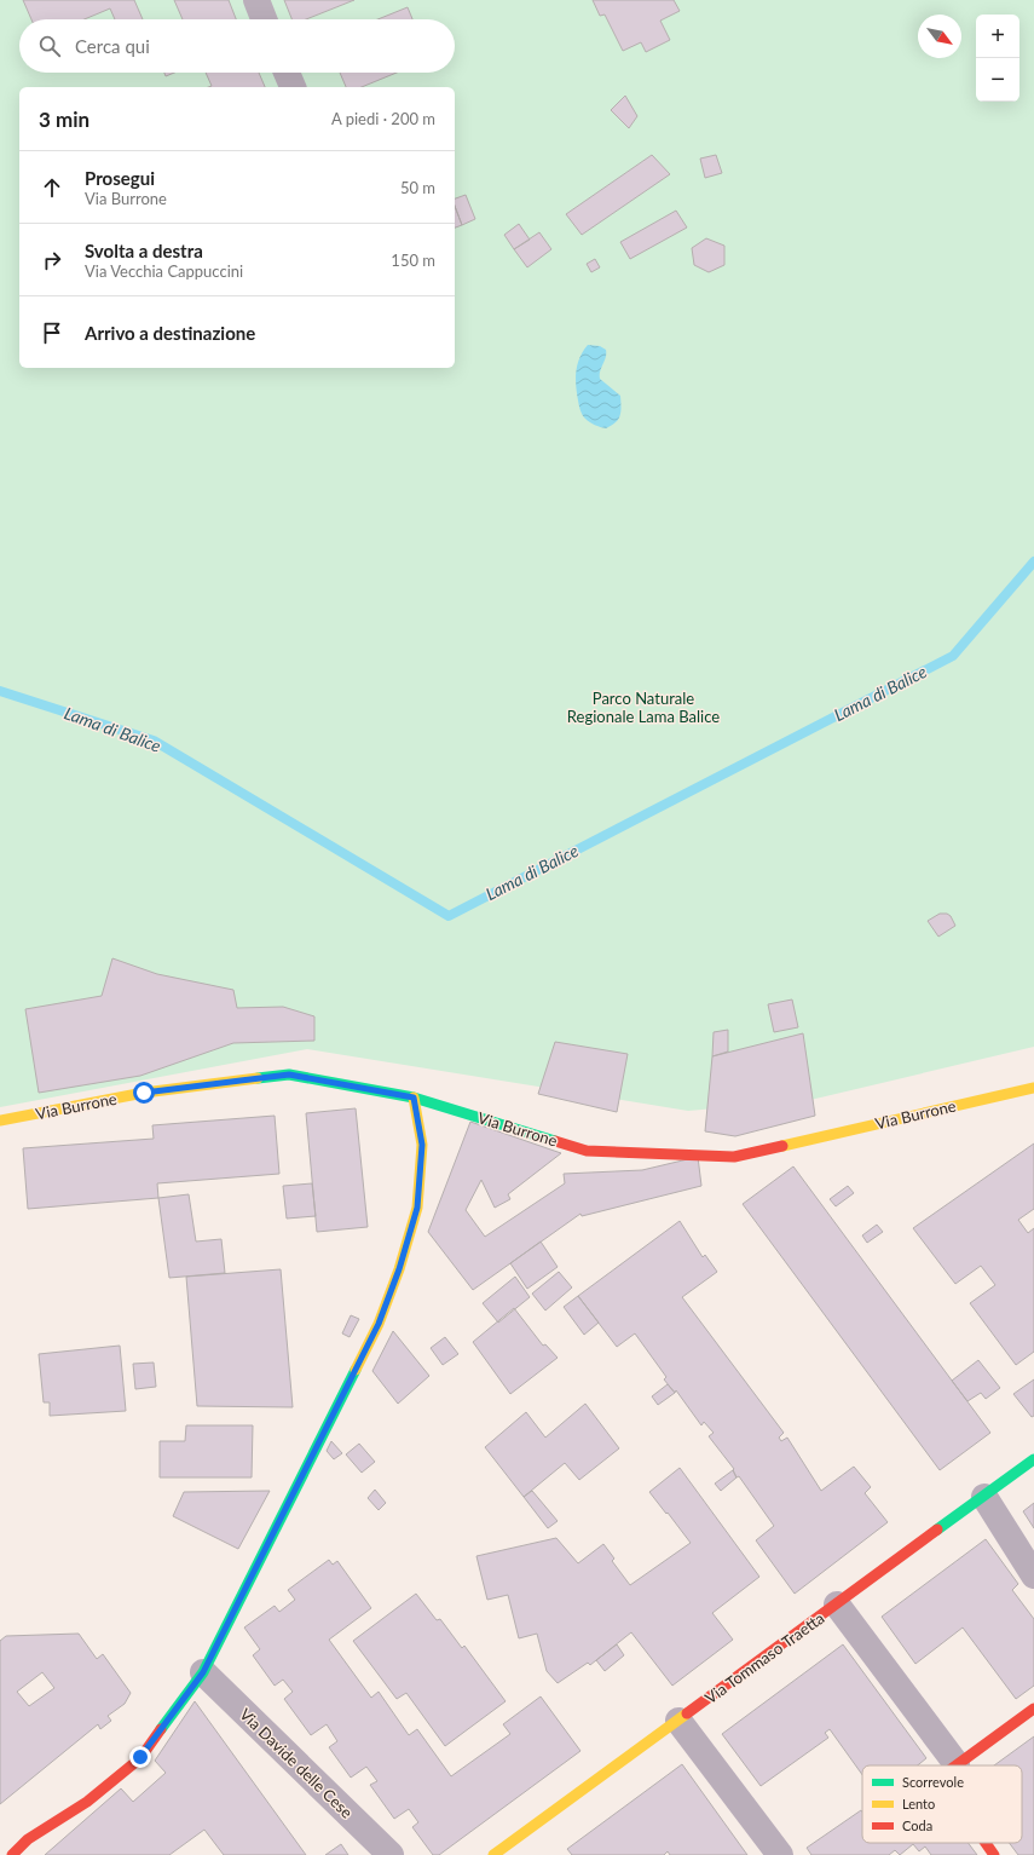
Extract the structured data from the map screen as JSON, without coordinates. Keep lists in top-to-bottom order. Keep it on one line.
{"streets":{"street":["Via Burrone","Via Tommaso Traetta","Via Davide delle Cese"]},"water":["Lama di Balice"],"parks":["Parco Naturale Regionale Lama Balice"],"legend":["Scorrevole","Lento","Coda"],"north":"bottom right","page":{"map_buttons":["+","−"],"search":"Cerca qui","heading":["3 min","A piedi · 200 m"],"list":[["Prosegui","Via Burrone","50 m"],["Svolta a destra","Via Vecchia Cappuccini","150 m"],"Arrivo a destinazione"]}}
